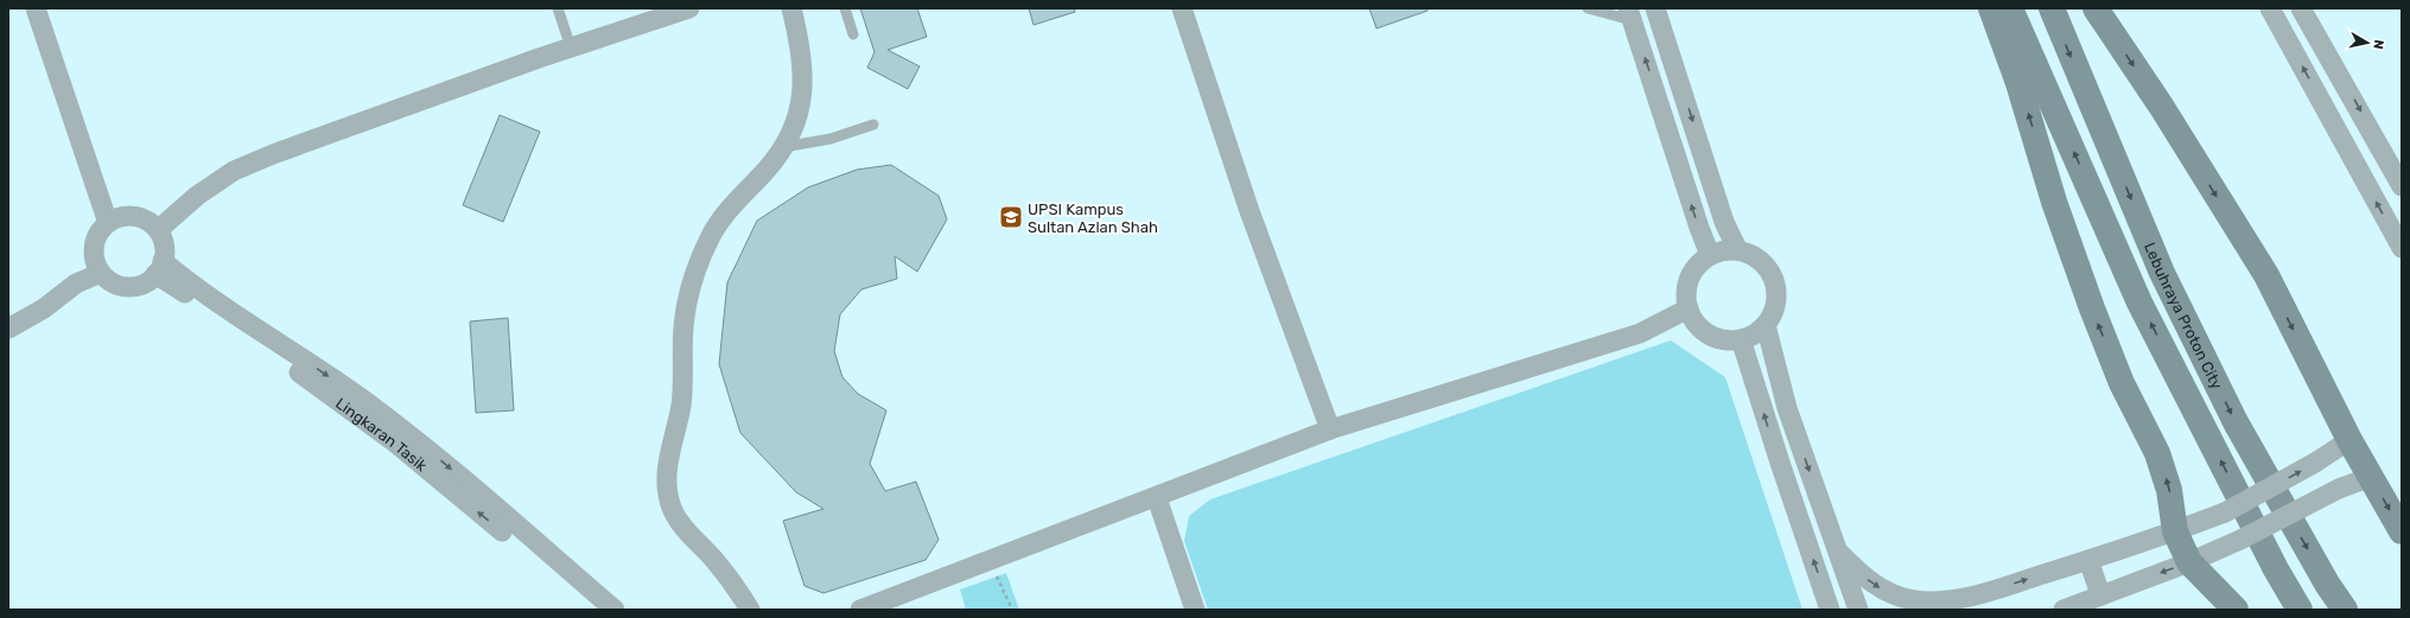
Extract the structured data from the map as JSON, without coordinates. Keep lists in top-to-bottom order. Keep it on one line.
{"streets":{"main road":["Lebuhraya Proton City"],"street":["Lingkaran Tasik"]},"places":{"school or university":["UPSI Kampus Sultan Azlan Shah"]},"north":"right"}
